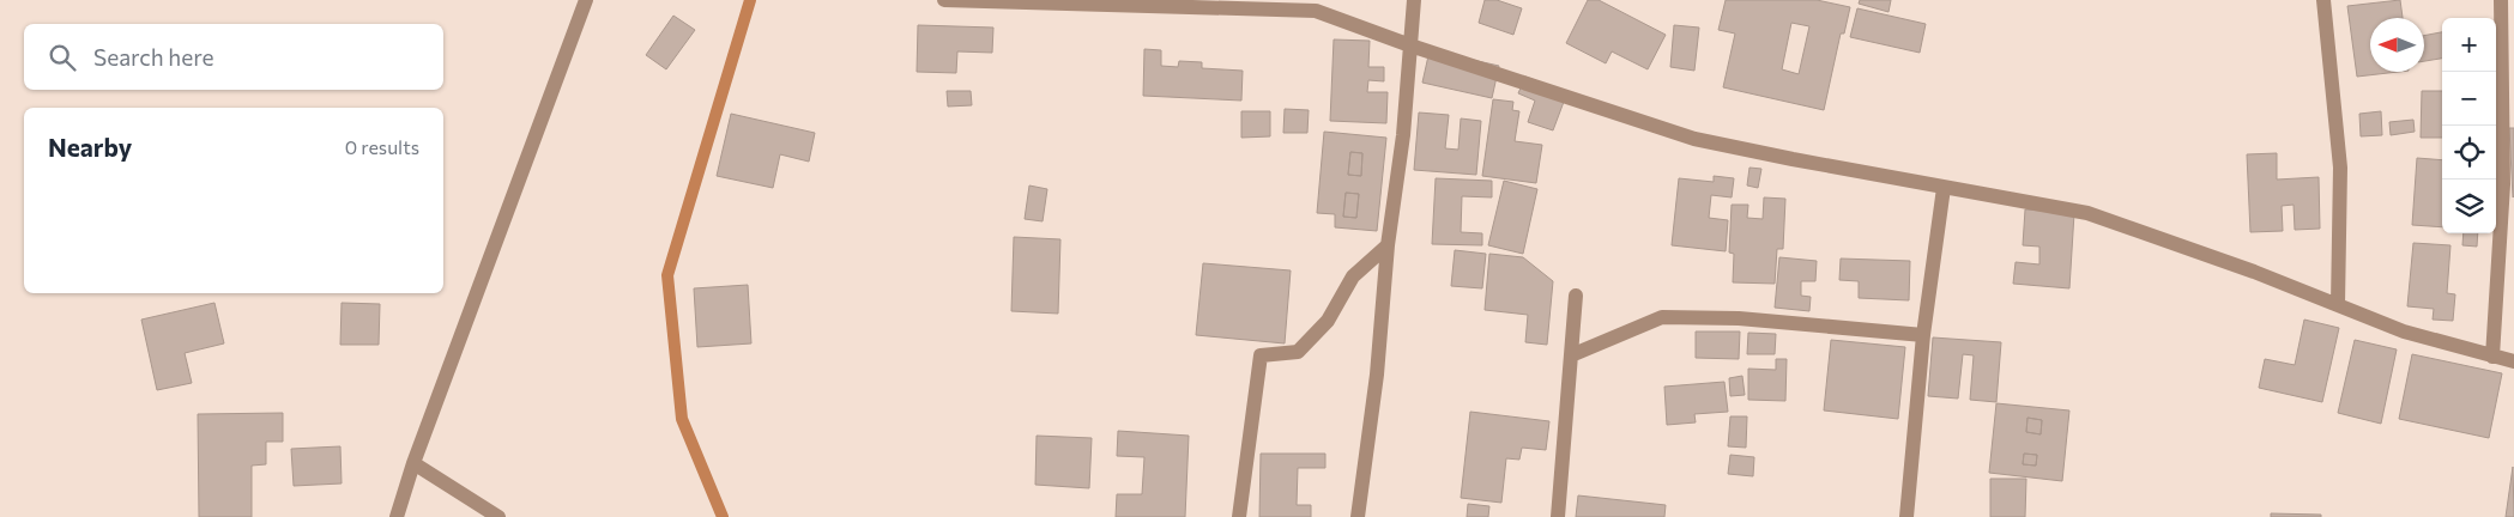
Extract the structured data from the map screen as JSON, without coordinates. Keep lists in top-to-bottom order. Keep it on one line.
{"north":"left","page":{"map_buttons":["+","−"],"search":"Search here","heading":["Nearby","0 results"]}}
